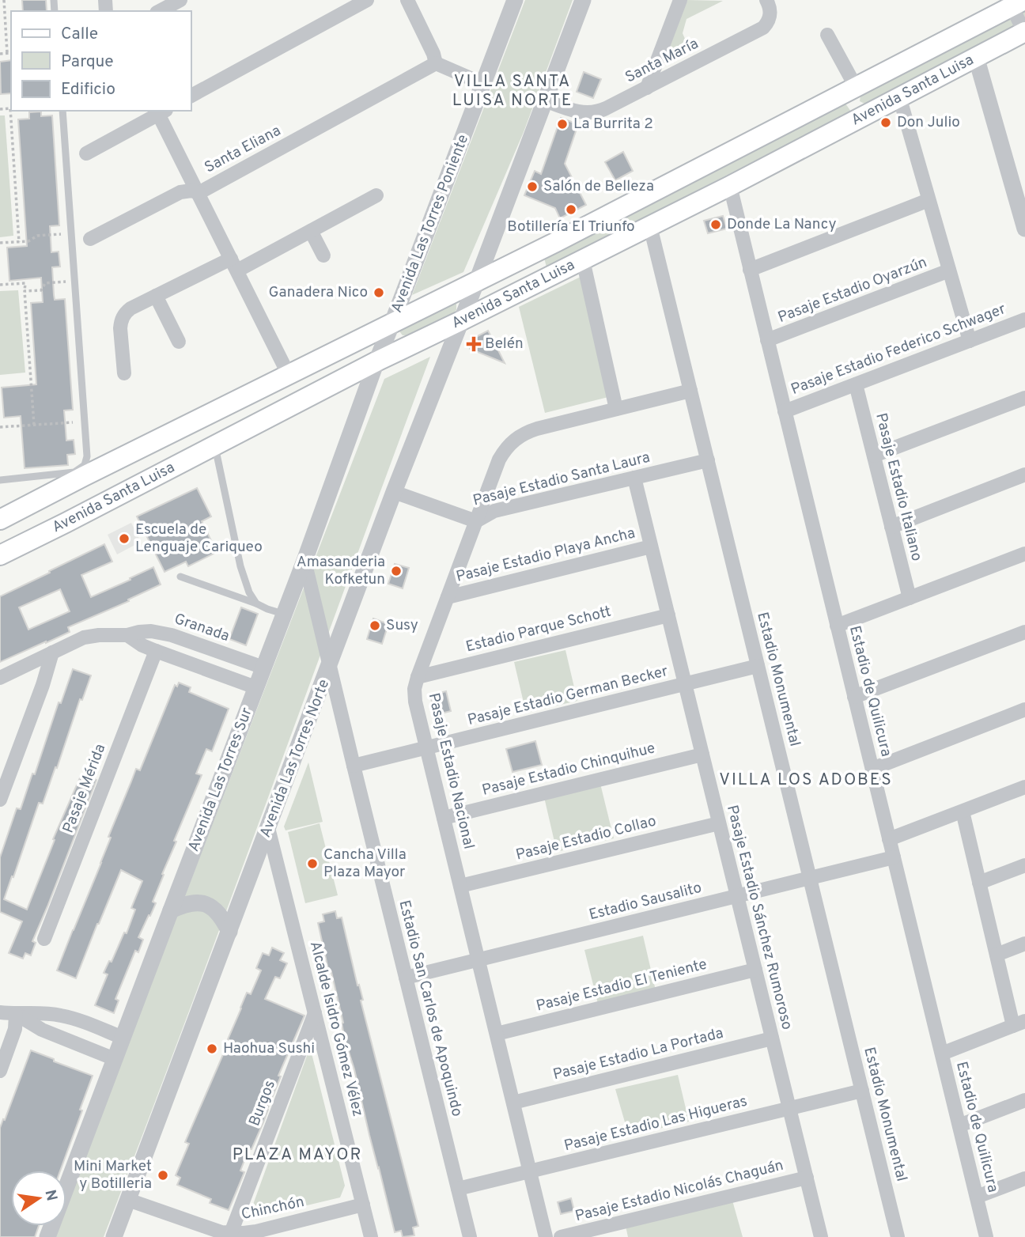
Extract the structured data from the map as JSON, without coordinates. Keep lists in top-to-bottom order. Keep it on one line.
{"streets":{"main road":["Avenida Santa Luisa"],"street":["Santa María","Santa Eliana","Avenida Las Torres Poniente","Pasaje Estadio Oyarzún","Pasaje Estadio Federico Schwager","Pasaje Estadio Santa Laura","Pasaje Estadio Italiano","Pasaje Estadio Playa Ancha","Granada","Estadio Parque Schott","Estadio Monumental","Estadio de Quilicura","Pasaje Estadio German Becker","Avenida Las Torres Norte","Pasaje Estadio Chinquihue","Pasaje Estadio Nacional","Avenida Las Torres Sur","Pasaje Mérida","Pasaje Estadio Collao","Estadio Sausalito","Pasaje Estadio Sánchez Rumoroso","Pasaje Estadio El Teniente","Estadio San Carlos de Apoquindo","Alcalde Isidro Gómez Vélez","Pasaje Estadio La Portada","Burgos","Pasaje Estadio Las Higueras","Pasaje Estadio Nicolás Chaguán","Chinchón"]},"crossings":[["Santa María","Avenida Las Torres Norte"],["Avenida Santa Luisa","Santa Eliana"],["Avenida Santa Luisa","Avenida Las Torres Poniente"],["Avenida Santa Luisa","Estadio Monumental"],["Avenida Santa Luisa","Estadio de Quilicura"],["Avenida Santa Luisa","Avenida Las Torres Norte"],["Avenida Santa Luisa","Avenida Las Torres Sur"],["Avenida Las Torres Poniente","Avenida Las Torres Sur"],["Pasaje Estadio Oyarzún","Estadio de Quilicura"],["Pasaje Estadio Federico Schwager","Pasaje Estadio Italiano"],["Pasaje Estadio Federico Schwager","Estadio de Quilicura"],["Pasaje Estadio Santa Laura","Estadio Monumental"],["Pasaje Estadio Santa Laura","Avenida Las Torres Norte"],["Pasaje Estadio Santa Laura","Pasaje Estadio Nacional"],["Pasaje Estadio Santa Laura","Pasaje Estadio Sánchez Rumoroso"],["Pasaje Estadio Playa Ancha","Pasaje Estadio Nacional"],["Pasaje Estadio Playa Ancha","Pasaje Estadio Sánchez Rumoroso"],["Granada","Avenida Las Torres Sur"],["Estadio Parque Schott","Pasaje Estadio Nacional"],["Estadio Parque Schott","Pasaje Estadio Sánchez Rumoroso"],["Estadio Monumental","Pasaje Estadio German Becker"],["Estadio Monumental","Pasaje Estadio Nacional"],["Estadio Monumental","Estadio Sausalito"],["Estadio Monumental","Pasaje Estadio Las Higueras"],["Estadio de Quilicura","Estadio Sausalito"],["Pasaje Estadio German Becker","Pasaje Estadio Nacional"],["Pasaje Estadio German Becker","Pasaje Estadio Sánchez Rumoroso"],["Pasaje Estadio German Becker","Estadio San Carlos de Apoquindo"],["Avenida Las Torres Norte","Estadio San Carlos de Apoquindo"],["Avenida Las Torres Norte","Alcalde Isidro Gómez Vélez"],["Avenida Las Torres Norte","Chinchón"],["Pasaje Estadio Chinquihue","Pasaje Estadio Nacional"],["Pasaje Estadio Chinquihue","Pasaje Estadio Sánchez Rumoroso"],["Pasaje Estadio Nacional","Pasaje Estadio Collao"],["Pasaje Estadio Nacional","Estadio Sausalito"],["Pasaje Estadio Nacional","Pasaje Estadio El Teniente"],["Pasaje Estadio Nacional","Pasaje Estadio La Portada"],["Pasaje Estadio Nacional","Pasaje Estadio Las Higueras"],["Avenida Las Torres Sur","Estadio San Carlos de Apoquindo"],["Pasaje Estadio Collao","Pasaje Estadio Sánchez Rumoroso"],["Estadio Sausalito","Pasaje Estadio Sánchez Rumoroso"],["Estadio Sausalito","Estadio San Carlos de Apoquindo"],["Pasaje Estadio Sánchez Rumoroso","Pasaje Estadio El Teniente"],["Pasaje Estadio Sánchez Rumoroso","Pasaje Estadio La Portada"],["Pasaje Estadio Sánchez Rumoroso","Pasaje Estadio Las Higueras"],["Pasaje Estadio Sánchez Rumoroso","Pasaje Estadio Nicolás Chaguán"],["Estadio San Carlos de Apoquindo","Pasaje Estadio Las Higueras"],["Alcalde Isidro Gómez Vélez","Burgos"],["Alcalde Isidro Gómez Vélez","Chinchón"],["Burgos","Chinchón"]],"districts":["VILLA SANTA LUISA NORTE","VILLA LOS ADOBES","PLAZA MAYOR"],"places":{"other":["Don Julio","La Burrita 2","Salón de Belleza","Botillería El Triunfo","Donde La Nancy","Ganadera Nico","Escuela de Lenguaje Cariqueo","Amasanderia Kofketun","Susy","Cancha Villa Plaza Mayor","Haohua Sushi","Mini Market y Botilleria"],"health":["Belén"]},"legend":["Calle","Parque","Edificio"],"north":"right"}
